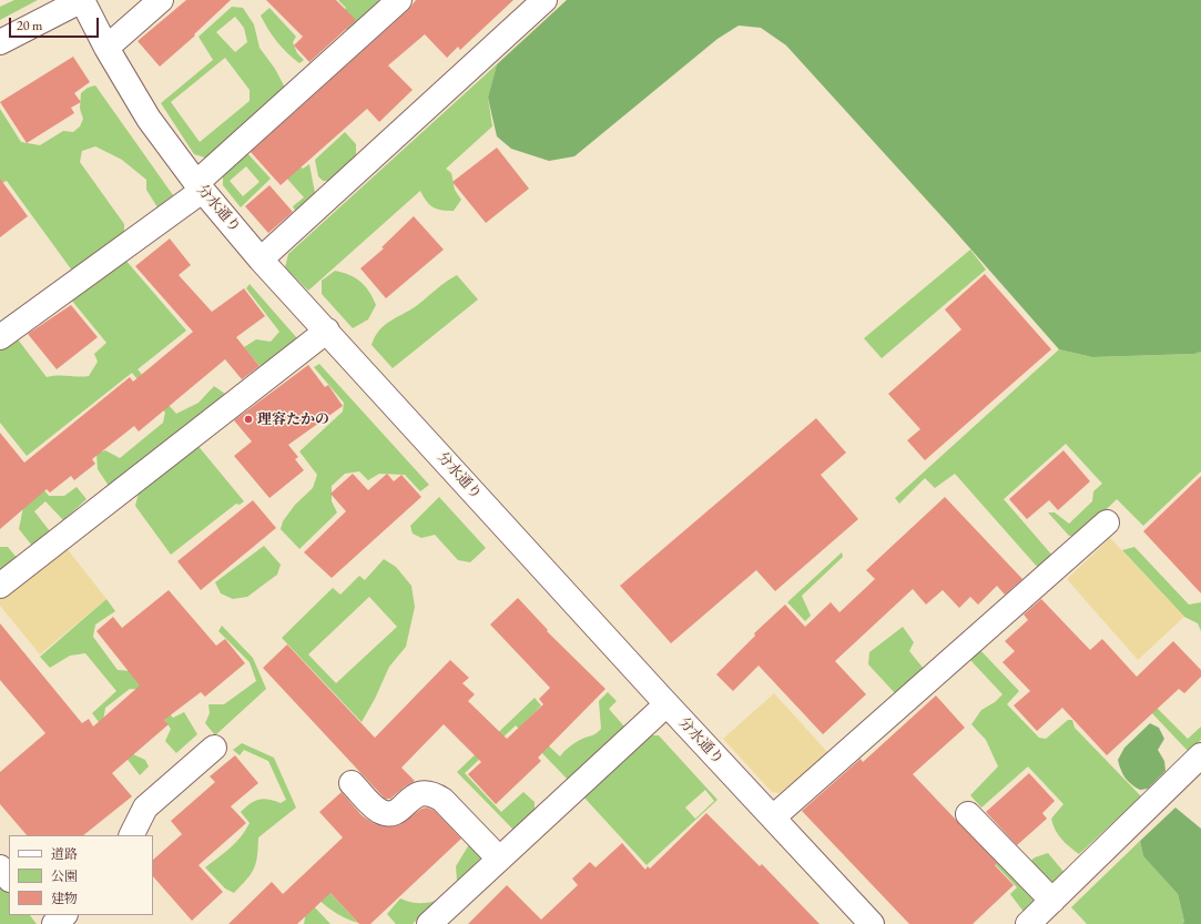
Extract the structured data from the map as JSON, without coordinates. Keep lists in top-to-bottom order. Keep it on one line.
{"streets":{"street":["分水通り"]},"places":["理容たかの"],"legend":["道路","公園","建物"],"scale_bar":"20 m"}
